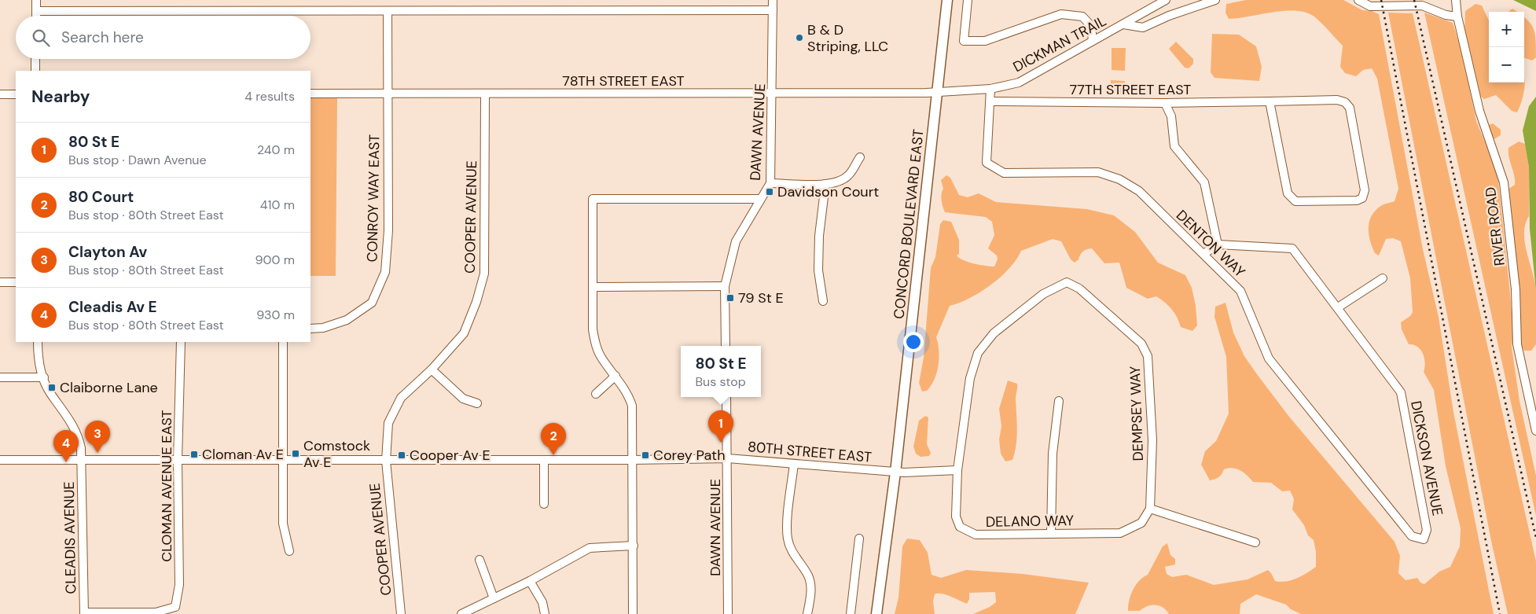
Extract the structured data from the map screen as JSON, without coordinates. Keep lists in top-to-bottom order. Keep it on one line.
{"streets":{"main road":["CONCORD BOULEVARD EAST"],"street":["DICKMAN TRAIL","78TH STREET EAST","77TH STREET EAST","DAWN AVENUE","CONROY WAY EAST","COOPER AVENUE","RIVER ROAD","DENTON WAY","DEMPSEY WAY","80TH STREET EAST","DICKSON AVENUE","CLOMAN AVENUE EAST","DELANO WAY","CLEADIS AVENUE"]},"crossings":[["DICKMAN TRAIL","78TH STREET EAST"],["DICKMAN TRAIL","CONCORD BOULEVARD EAST"],["78TH STREET EAST","DAWN AVENUE"],["78TH STREET EAST","CONROY WAY EAST"],["78TH STREET EAST","COOPER AVENUE"],["78TH STREET EAST","CONCORD BOULEVARD EAST"],["77TH STREET EAST","DENTON WAY"],["DAWN AVENUE","80TH STREET EAST"],["COOPER AVENUE","80TH STREET EAST"],["CONCORD BOULEVARD EAST","80TH STREET EAST"],["DENTON WAY","DICKSON AVENUE"],["DEMPSEY WAY","80TH STREET EAST"],["DEMPSEY WAY","DELANO WAY"],["80TH STREET EAST","CLOMAN AVENUE EAST"],["80TH STREET EAST","DELANO WAY"],["80TH STREET EAST","CLEADIS AVENUE"],["CLOMAN AVENUE EAST","CLEADIS AVENUE"]],"places":{"other":["B & D Striping, LLC"],"transit":["Davidson Court","79 St E","Claiborne Lane","Comstock Av E","Cloman Av E","Cooper Av E","Corey Path"]},"page":{"map_buttons":["+","−"],"search":"Search here","heading":["Nearby","4 results"],"list":[{"mark":"1","name":"80 St E","note":"Bus stop · Dawn Avenue","value":"240 m"},{"mark":"2","name":"80 Court","note":"Bus stop · 80th Street East","value":"410 m"},{"mark":"3","name":"Clayton Av","note":"Bus stop · 80th Street East","value":"900 m"},{"mark":"4","name":"Cleadis Av E","note":"Bus stop · 80th Street East","value":"930 m"}],"popup":["80 St E","Bus stop"],"pins":["1","3","2","4"]}}
